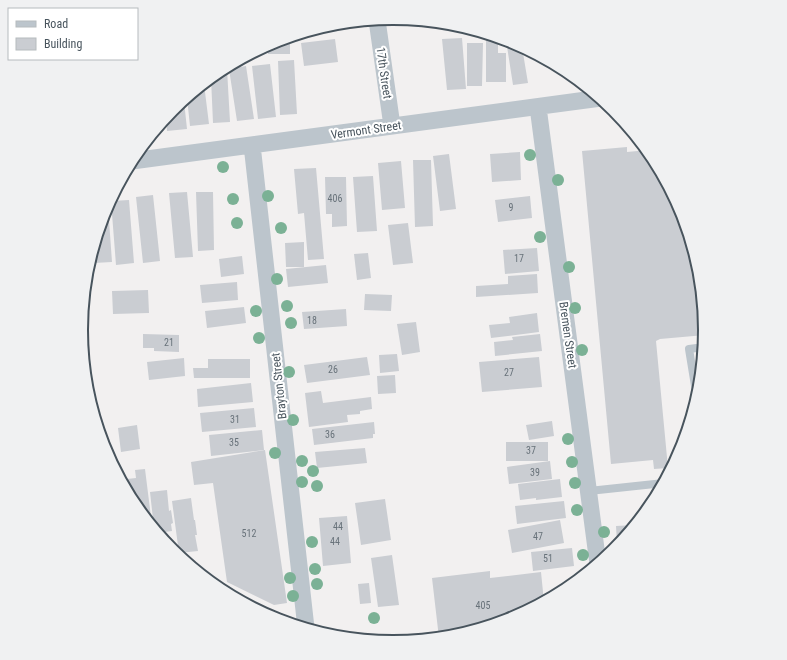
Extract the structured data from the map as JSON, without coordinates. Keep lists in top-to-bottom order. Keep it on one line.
{"streets":{"street":["17th Street","Vermont Street","Bremen Street","Brayton Street"]},"crossings":[["17th Street","Vermont Street"],["Vermont Street","Bremen Street"],["Vermont Street","Brayton Street"]],"house_numbers":["406","9","17","18","21","26","27","31","36","35","37","39","44","512","47","44","51","405"],"legend":["Road","Building"]}
